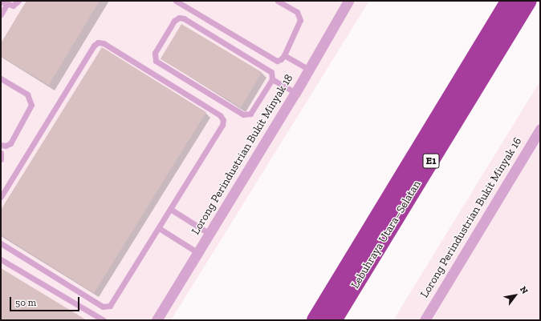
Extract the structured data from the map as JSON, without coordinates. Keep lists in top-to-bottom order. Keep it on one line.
{"streets":{"highway":["E1","Lebuhraya Utara–Selatan"],"street":["Lorong Perindustrian Bukit Minyak 18","Lorong Perindustrian Bukit Minyak 16"]},"scale_bar":"50 m","north":"top right"}
